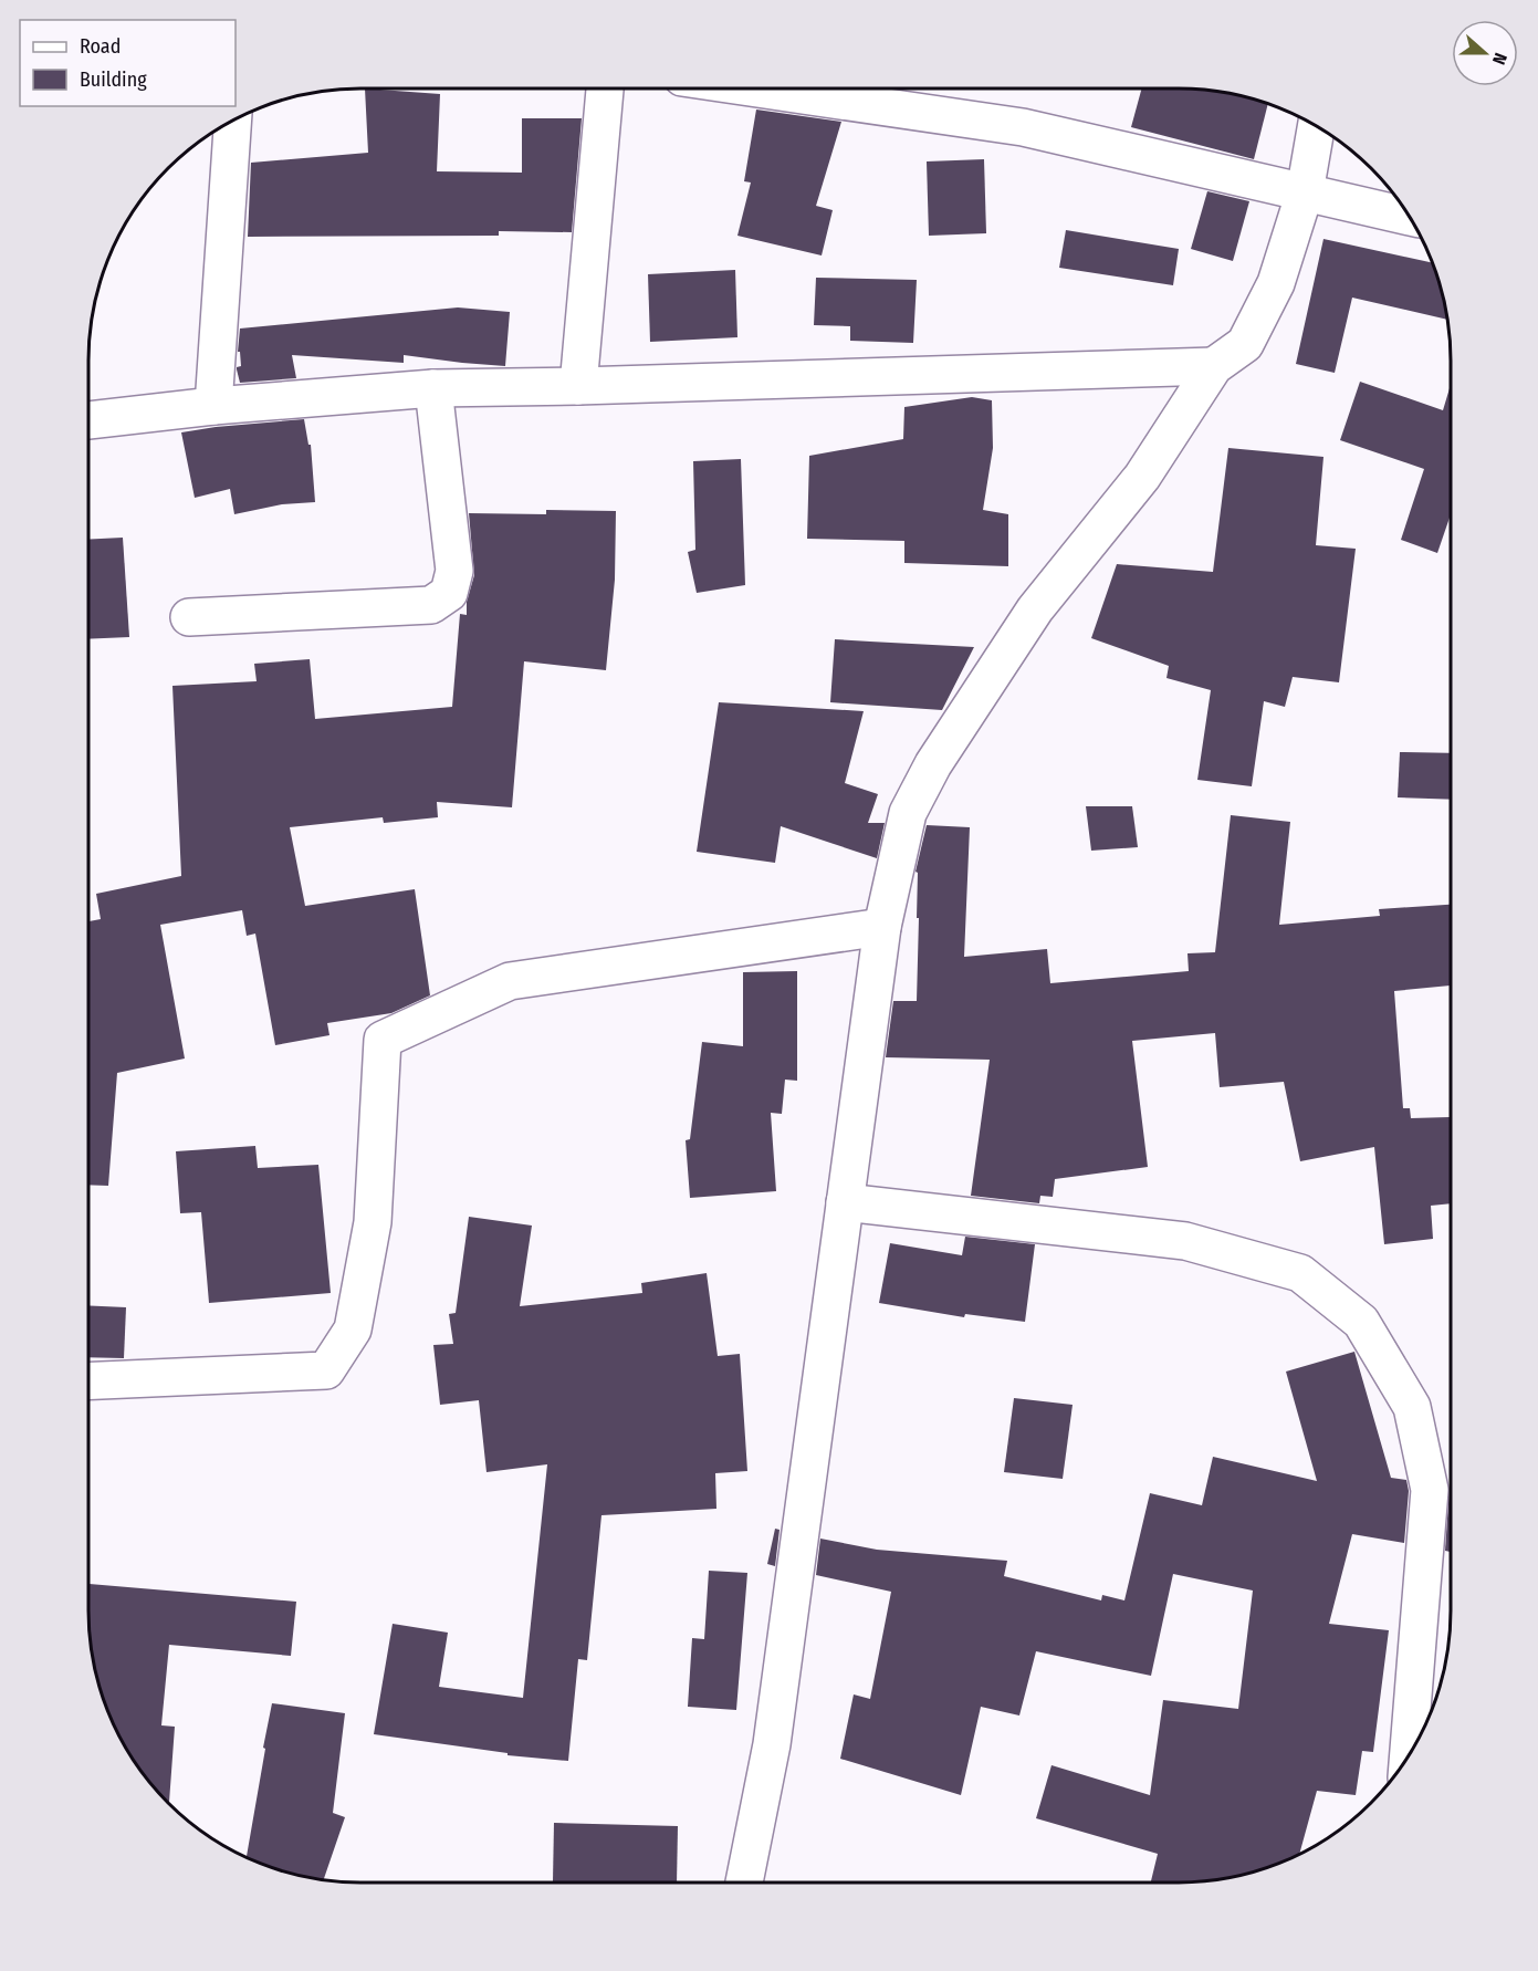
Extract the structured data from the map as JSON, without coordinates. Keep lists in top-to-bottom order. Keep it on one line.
{"legend":["Road","Building"],"north":"right"}
